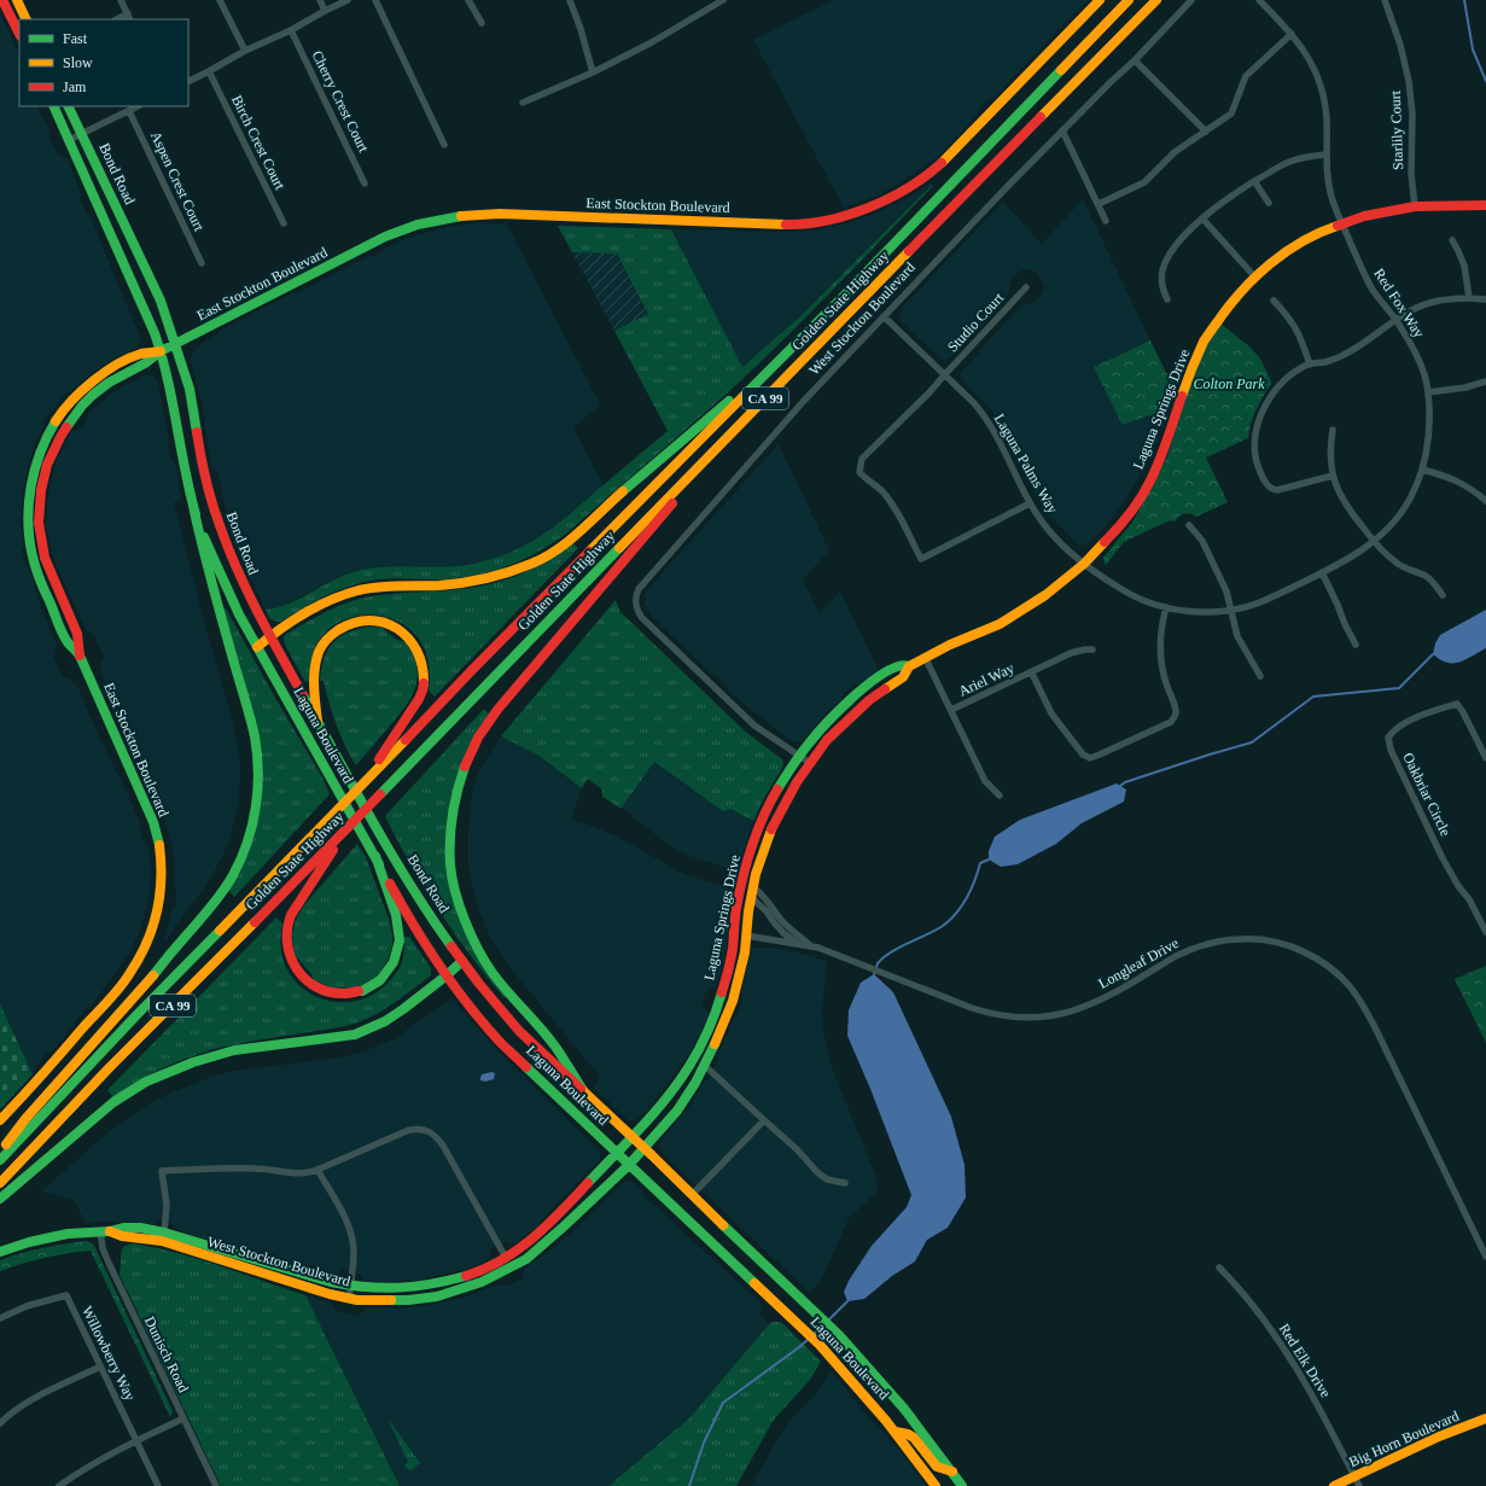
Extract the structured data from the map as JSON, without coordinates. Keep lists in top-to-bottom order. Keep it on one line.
{"streets":{"main road":["Bond Road","East Stockton Boulevard","Golden State Highway","West Stockton Boulevard","CA 99","Laguna Springs Drive","Laguna Boulevard","Big Horn Boulevard"],"street":["Cherry Crest Court","Starlily Court","Birch Crest Court","Aspen Crest Court","Red Fox Way","Studio Court","Laguna Palms Way","Ariel Way","Oakbriar Circle","Longleaf Drive","Willowberry Way","Dunisch Road","Red Elk Drive"]},"crossings":[["Starlily Court","Laguna Springs Drive"],["Bond Road","East Stockton Boulevard"],["Bond Road","Laguna Boulevard"],["Red Fox Way","Laguna Springs Drive"],["Red Fox Way","Laguna Palms Way"],["West Stockton Boulevard","Laguna Springs Drive"],["West Stockton Boulevard","Laguna Palms Way"],["West Stockton Boulevard","Laguna Boulevard"],["West Stockton Boulevard","Dunisch Road"],["Studio Court","Laguna Palms Way"],["Laguna Springs Drive","Laguna Palms Way"],["Laguna Springs Drive","Laguna Boulevard"],["Laguna Springs Drive","Longleaf Drive"],["Red Elk Drive","Big Horn Boulevard"]],"parks":["Colton Park"],"legend":["Fast","Slow","Jam"]}
